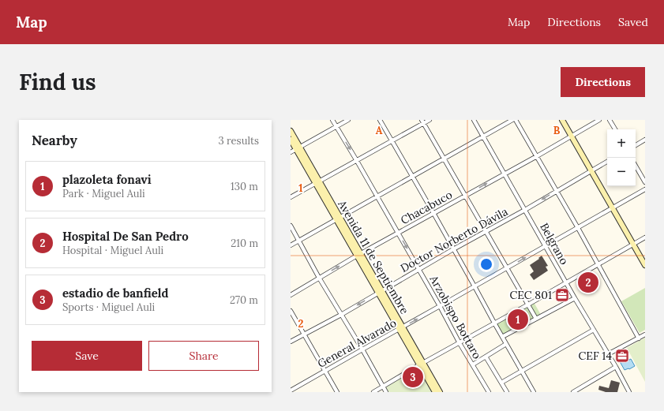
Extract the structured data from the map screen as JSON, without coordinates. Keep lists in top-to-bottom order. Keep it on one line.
{"streets":{"main road":["Avenida 11 de Septiembre"],"street":["Chacabuco","Doctor Norberto Dávila","Belgrano","Arzobispo Bottaro","General Alvarado"]},"crossings":[["Chacabuco","Belgrano"],["Chacabuco","Avenida 11 de Septiembre"],["Chacabuco","Arzobispo Bottaro"],["Doctor Norberto Dávila","Belgrano"],["Doctor Norberto Dávila","Avenida 11 de Septiembre"],["Doctor Norberto Dávila","Arzobispo Bottaro"],["Belgrano","General Alvarado"],["Avenida 11 de Septiembre","General Alvarado"],["Arzobispo Bottaro","General Alvarado"]],"places":{"office":["CEC 801","CEF 14"]},"page":{"header":"Map","nav":["Map","Directions","Saved"],"buttons":["Directions",["Save","Share"]],"title":"Find us","heading":["Nearby","3 results"],"map_buttons":["+","−"],"list":[{"mark":"1","name":"plazoleta fonavi","note":"Park · Miguel Auli","value":"130 m"},{"mark":"2","name":"Hospital De San Pedro","note":"Hospital · Miguel Auli","value":"210 m"},{"mark":"3","name":"estadio de banfield","note":"Sports · Miguel Auli","value":"270 m"}],"pins":["2","1","3"]},"grid":{"columns":["A","B"],"rows":["1","2"]}}
